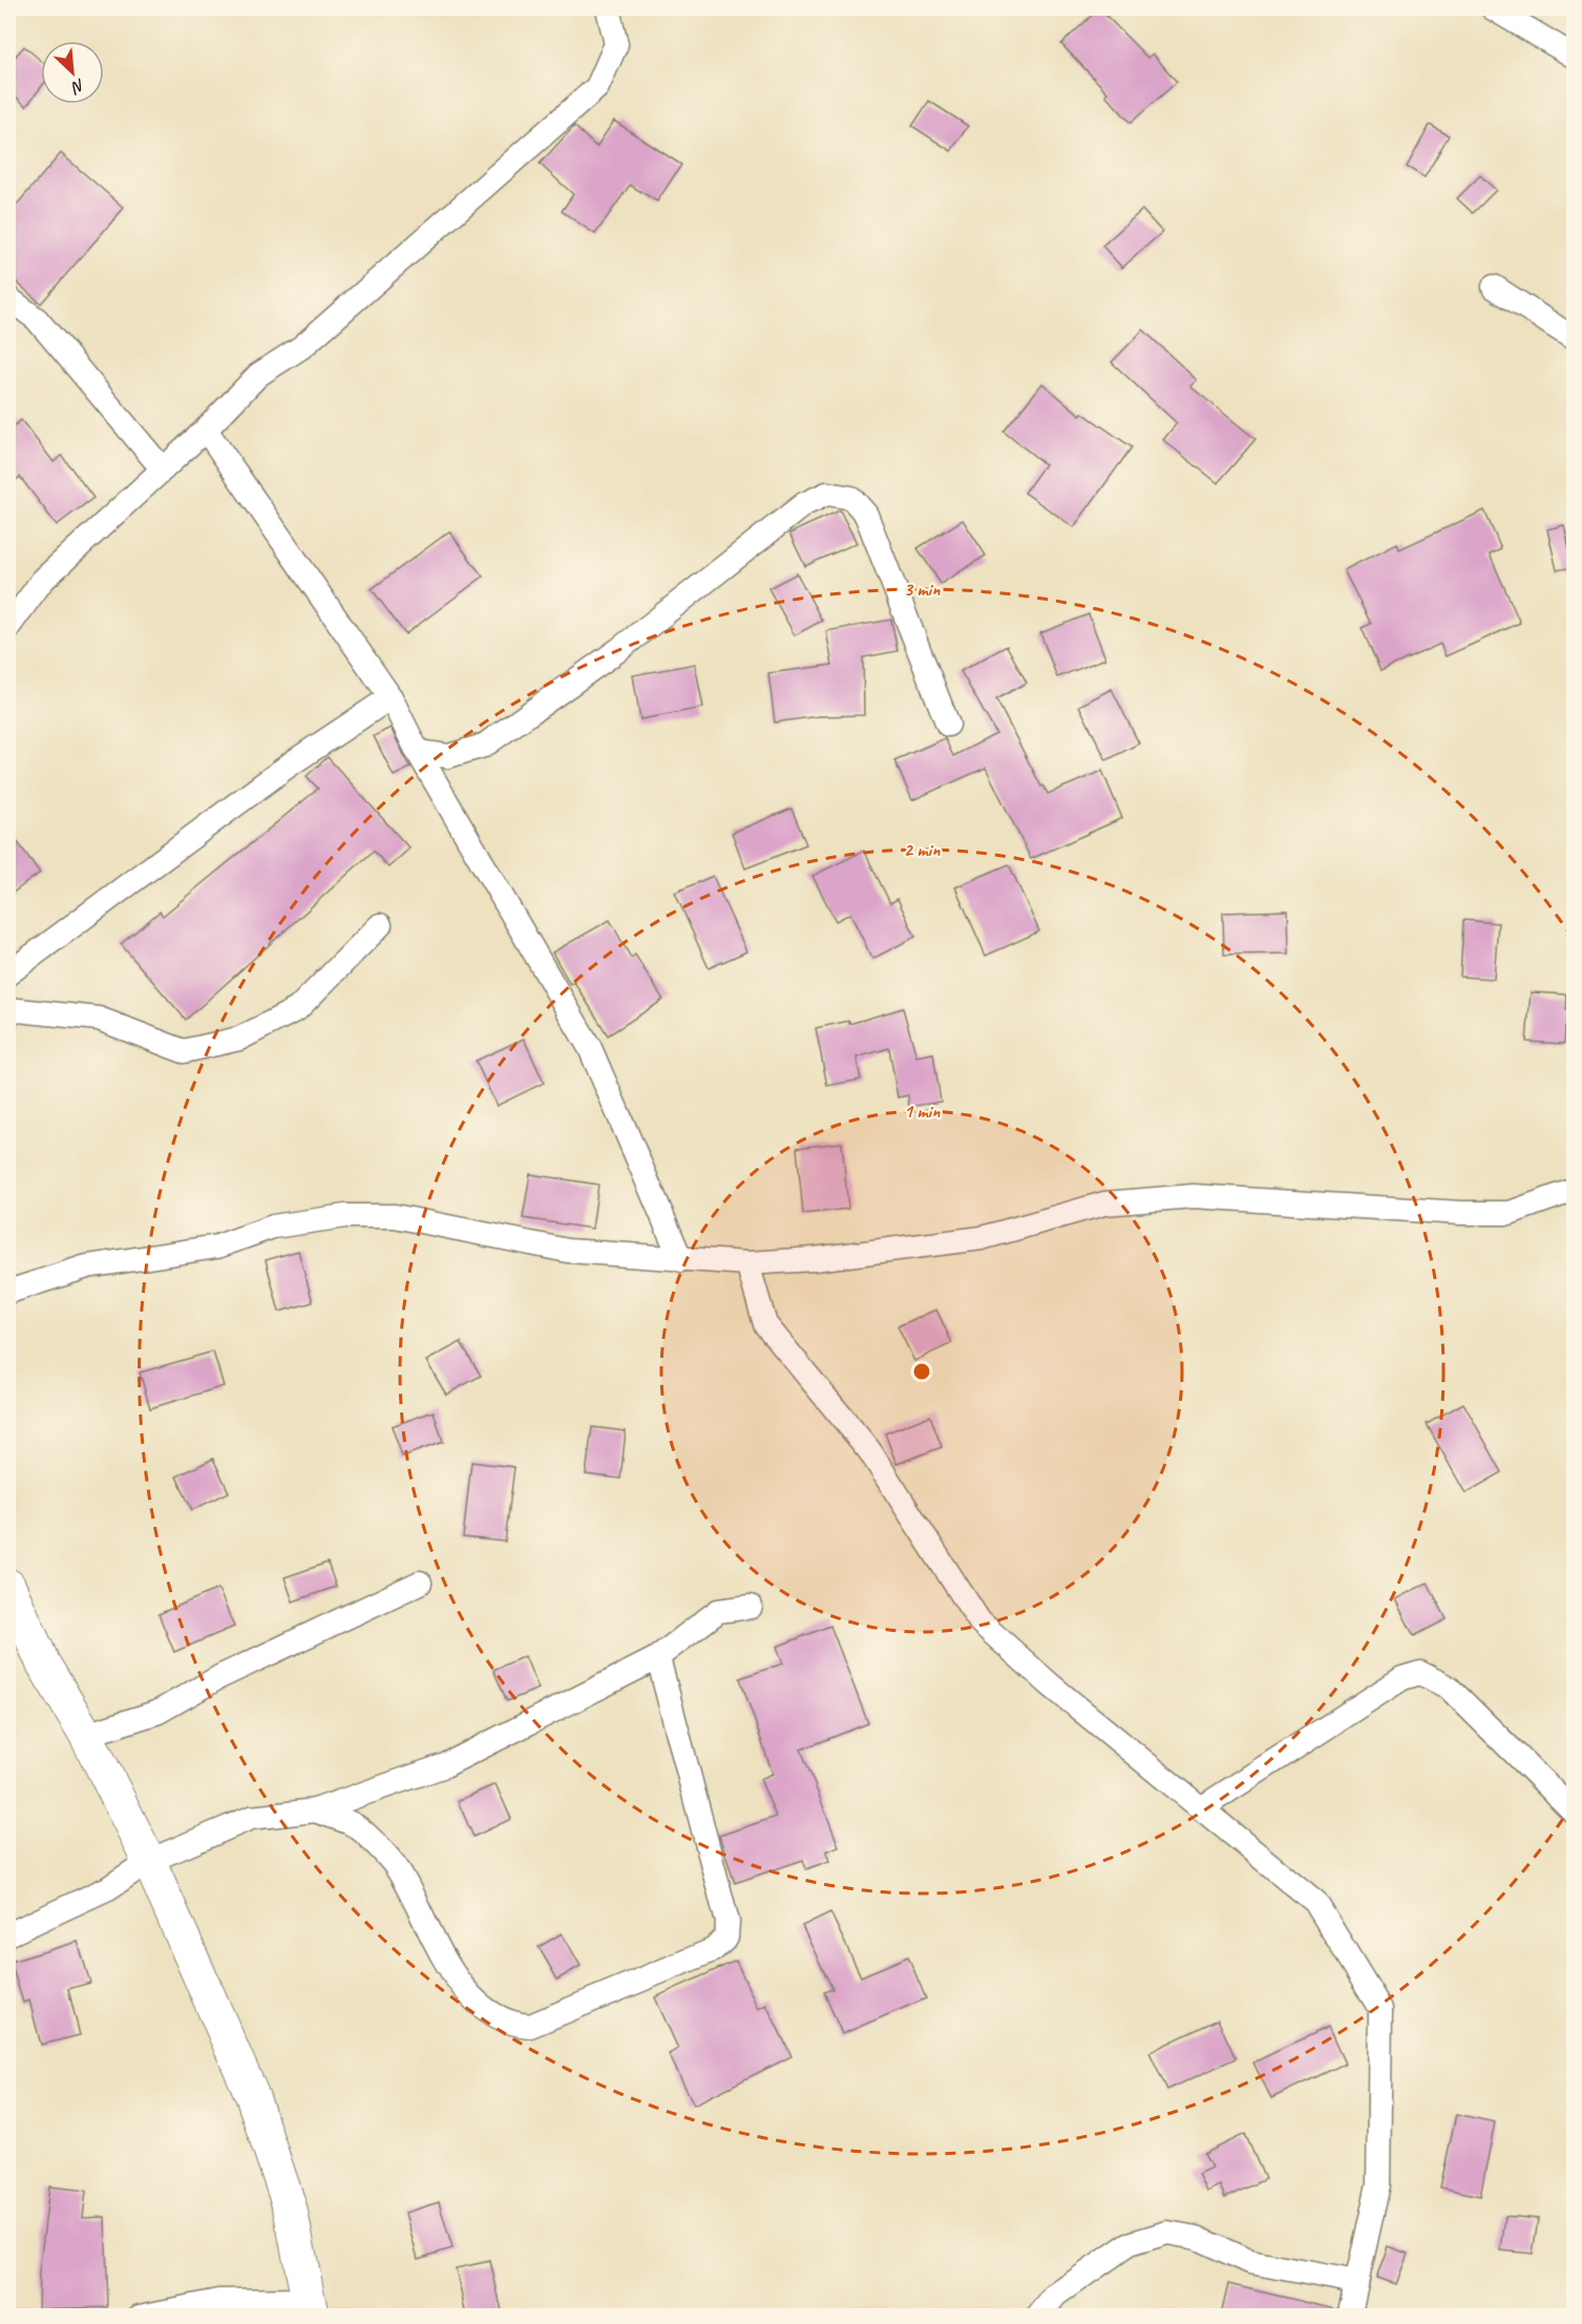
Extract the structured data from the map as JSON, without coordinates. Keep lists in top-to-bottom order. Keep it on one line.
{"north":"bottom right","rings":["3 min","2 min","1 min"]}
